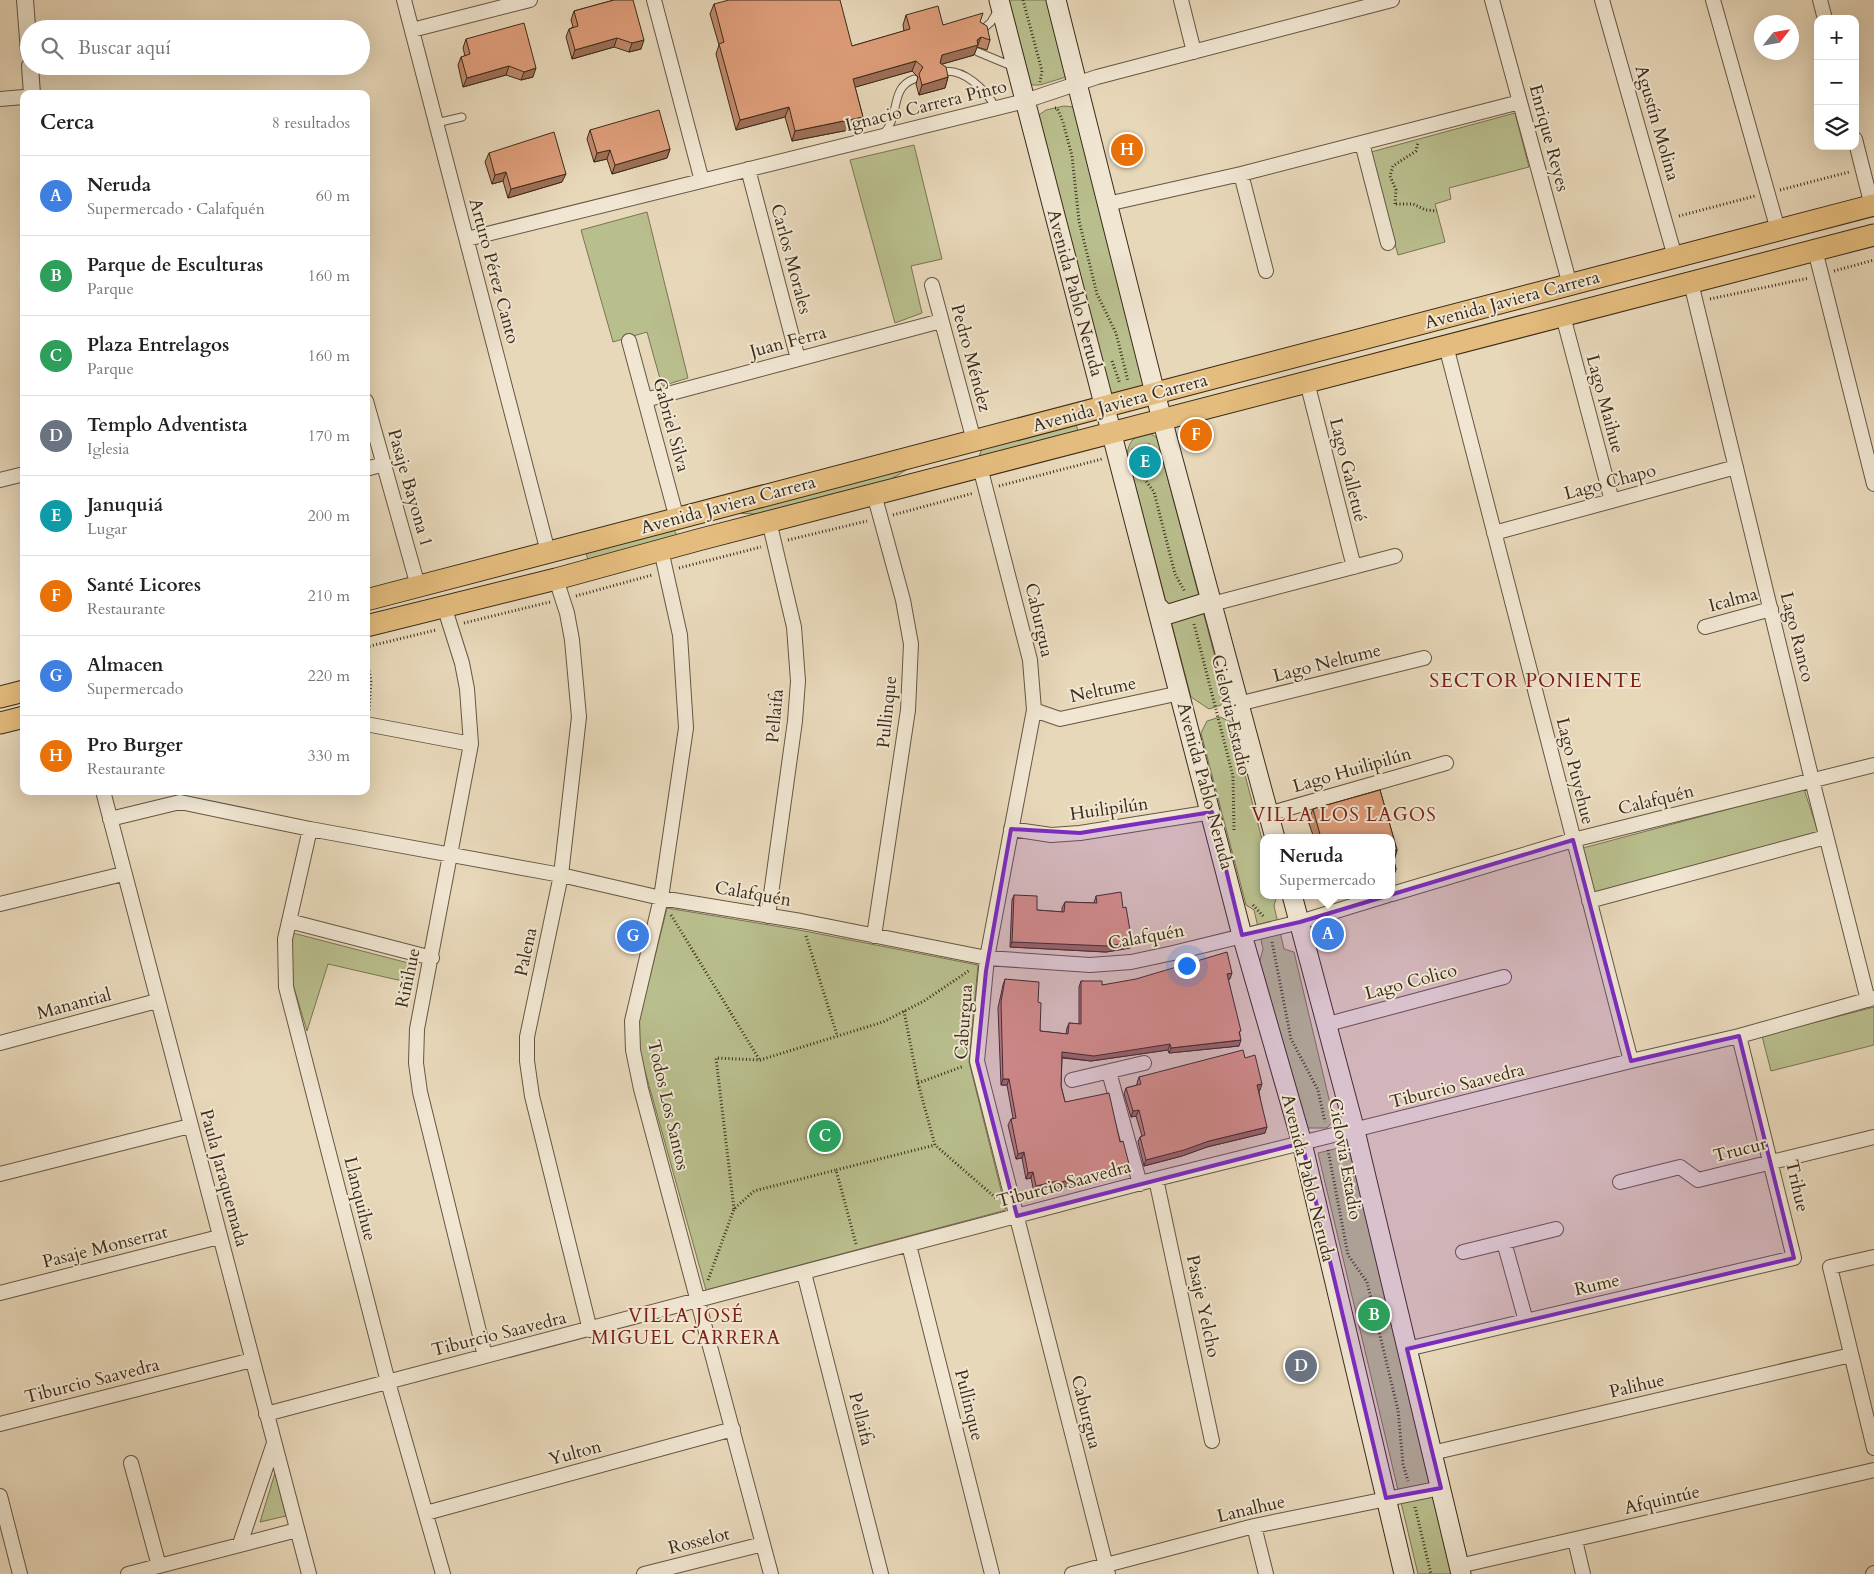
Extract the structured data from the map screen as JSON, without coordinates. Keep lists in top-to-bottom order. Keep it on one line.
{"streets":{"main road":["Avenida Pablo Neruda","Avenida Javiera Carrera"],"street":["Ignacio Carrera Pinto","Agustín Molina","Enrique Reyes","Carlos Morales","Arturo Pérez Canto","Juan Ferra","Pedro Méndez","Lago Maihue","Gabriel Silva","Lago Galletué","Lago Chapo","Pasaje Bayona 1","Icalma","Caburgua","Lago Ranco","Lago Neltume","Neltume","Pullinque","Pellaifa","Lago Huilipilún","Lago Puyehue","Calafquén","Huilipilún","Palena","Riñihue","Lago Colico","Manantial","Tiburcio Saavedra","Todos Los Santos","Trucur","Paula Jaraquemada","Trihue","Llanquihue","Pasaje Monserrat","Rume","Pasaje Yelcho","Palihue","Yulton","Afquintúe","Lanalhue","Rosselot"],"path":["Ciclovia Estadio"]},"crossings":[["Ignacio Carrera Pinto","Carlos Morales"],["Ignacio Carrera Pinto","Arturo Pérez Canto"],["Ignacio Carrera Pinto","Avenida Pablo Neruda"],["Agustín Molina","Avenida Javiera Carrera"],["Enrique Reyes","Avenida Javiera Carrera"],["Carlos Morales","Juan Ferra"],["Arturo Pérez Canto","Avenida Javiera Carrera"],["Avenida Pablo Neruda","Avenida Javiera Carrera"],["Avenida Pablo Neruda","Neltume"],["Avenida Pablo Neruda","Calafquén"],["Avenida Pablo Neruda","Huilipilún"],["Avenida Pablo Neruda","Tiburcio Saavedra"],["Avenida Pablo Neruda","Lanalhue"],["Avenida Javiera Carrera","Pedro Méndez"],["Avenida Javiera Carrera","Lago Maihue"],["Avenida Javiera Carrera","Gabriel Silva"],["Avenida Javiera Carrera","Lago Galletué"],["Avenida Javiera Carrera","Pasaje Bayona 1"],["Avenida Javiera Carrera","Caburgua"],["Avenida Javiera Carrera","Lago Ranco"],["Avenida Javiera Carrera","Pullinque"],["Avenida Javiera Carrera","Pellaifa"],["Avenida Javiera Carrera","Lago Puyehue"],["Avenida Javiera Carrera","Palena"],["Avenida Javiera Carrera","Riñihue"],["Avenida Javiera Carrera","Todos Los Santos"],["Juan Ferra","Pedro Méndez"],["Juan Ferra","Gabriel Silva"],["Lago Maihue","Lago Chapo"],["Lago Chapo","Lago Ranco"],["Lago Chapo","Lago Puyehue"],["Icalma","Lago Ranco"],["Caburgua","Neltume"],["Caburgua","Calafquén"],["Caburgua","Huilipilún"],["Caburgua","Tiburcio Saavedra"],["Caburgua","Lanalhue"],["Lago Ranco","Calafquén"],["Lago Ranco","Tiburcio Saavedra"],["Pullinque","Calafquén"],["Pullinque","Tiburcio Saavedra"],["Ciclovia Estadio","Calafquén"],["Ciclovia Estadio","Tiburcio Saavedra"],["Ciclovia Estadio","Lanalhue"],["Pellaifa","Calafquén"],["Pellaifa","Tiburcio Saavedra"],["Lago Puyehue","Calafquén"],["Lago Puyehue","Tiburcio Saavedra"],["Calafquén","Palena"],["Calafquén","Riñihue"],["Calafquén","Todos Los Santos"],["Calafquén","Paula Jaraquemada"],["Calafquén","Llanquihue"],["Palena","Tiburcio Saavedra"],["Riñihue","Tiburcio Saavedra"],["Manantial","Paula Jaraquemada"],["Tiburcio Saavedra","Todos Los Santos"],["Tiburcio Saavedra","Paula Jaraquemada"],["Tiburcio Saavedra","Trihue"],["Tiburcio Saavedra","Llanquihue"],["Tiburcio Saavedra","Pasaje Yelcho"],["Todos Los Santos","Yulton"],["Todos Los Santos","Rosselot"],["Trucur","Trihue"],["Paula Jaraquemada","Pasaje Monserrat"],["Trihue","Rume"],["Llanquihue","Yulton"]],"districts":["SECTOR PONIENTE","VILLA LOS LAGOS","VILLA JOSÉ MIGUEL CARRERA"],"north":"top right","page":{"map_buttons":["+","−"],"search":"Buscar aquí","heading":["Cerca","8 resultados"],"pins":["H","F","E","A","G","C","B","D"],"list":[{"mark":"A","name":"Neruda","note":"Supermercado · Calafquén","value":"60 m"},{"mark":"B","name":"Parque de Esculturas","note":"Parque","value":"160 m"},{"mark":"C","name":"Plaza Entrelagos","note":"Parque","value":"160 m"},{"mark":"D","name":"Templo Adventista","note":"Iglesia","value":"170 m"},{"mark":"E","name":"Januquiá","note":"Lugar","value":"200 m"},{"mark":"F","name":"Santé Licores","note":"Restaurante","value":"210 m"},{"mark":"G","name":"Almacen","note":"Supermercado","value":"220 m"},{"mark":"H","name":"Pro Burger","note":"Restaurante","value":"330 m"}],"popup":["Neruda","Supermercado"]}}
